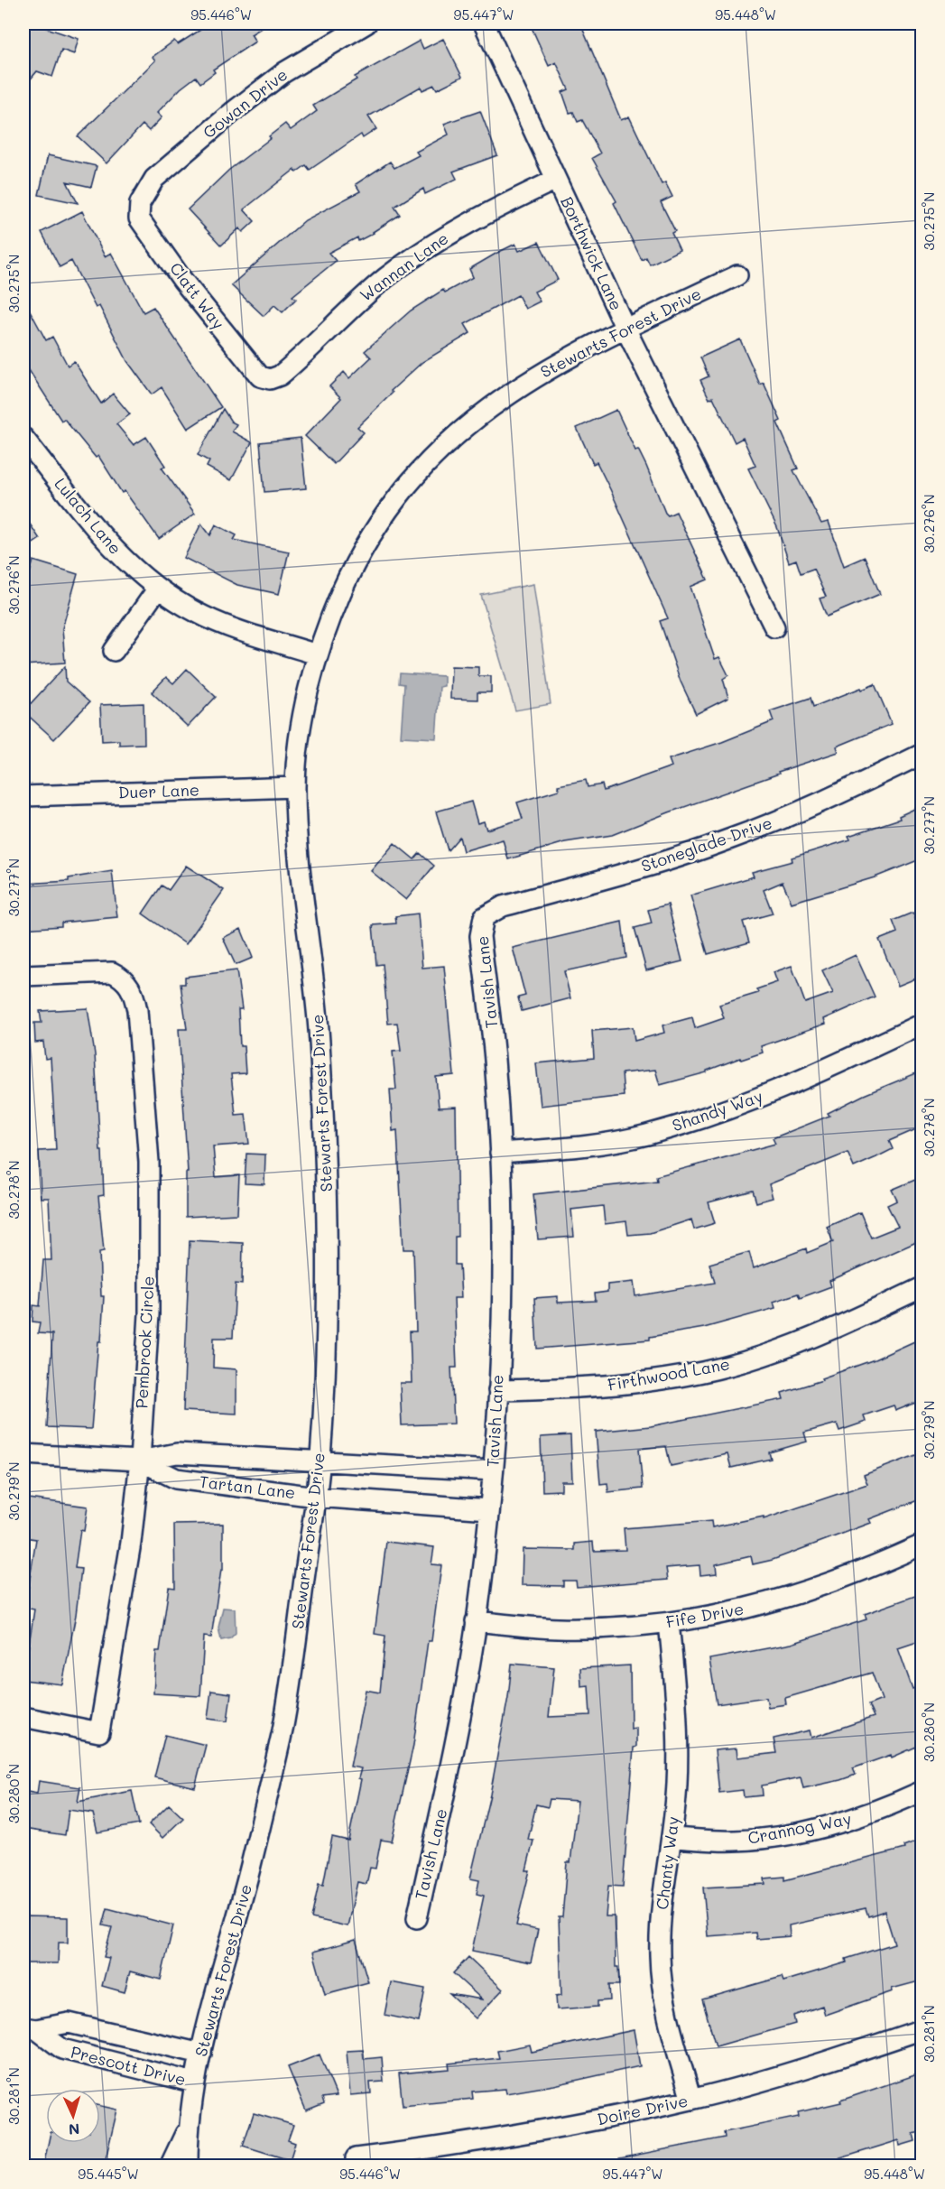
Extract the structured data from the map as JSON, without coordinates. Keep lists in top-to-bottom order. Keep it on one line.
{"streets":{"street":["Gowan Drive","Borthwick Lane","Wannan Lane","Clatt Way","Stewarts Forest Drive","Lulach Lane","Duer Lane","Stoneglade Drive","Tavish Lane","Shandy Way","Pembrook Circle","Firthwood Lane","Tartan Lane","Fife Drive","Crannog Way","Chanty Way","Prescott Drive","Doire Drive"]},"crossings":[["Gowan Drive","Clatt Way"],["Borthwick Lane","Wannan Lane"],["Borthwick Lane","Stewarts Forest Drive"],["Wannan Lane","Clatt Way"],["Stewarts Forest Drive","Lulach Lane"],["Stewarts Forest Drive","Duer Lane"],["Stewarts Forest Drive","Tartan Lane"],["Stewarts Forest Drive","Prescott Drive"],["Stoneglade Drive","Tavish Lane"],["Tavish Lane","Shandy Way"],["Tavish Lane","Firthwood Lane"],["Tavish Lane","Tartan Lane"],["Tavish Lane","Fife Drive"],["Pembrook Circle","Tartan Lane"],["Fife Drive","Chanty Way"],["Crannog Way","Chanty Way"],["Chanty Way","Doire Drive"]],"north":"bottom","coordinates":["95.446°W","95.447°W","95.448°W","30.275°N","30.276°N","30.277°N","30.278°N","30.279°N","30.280°N","30.281°N","95.445°W"]}
